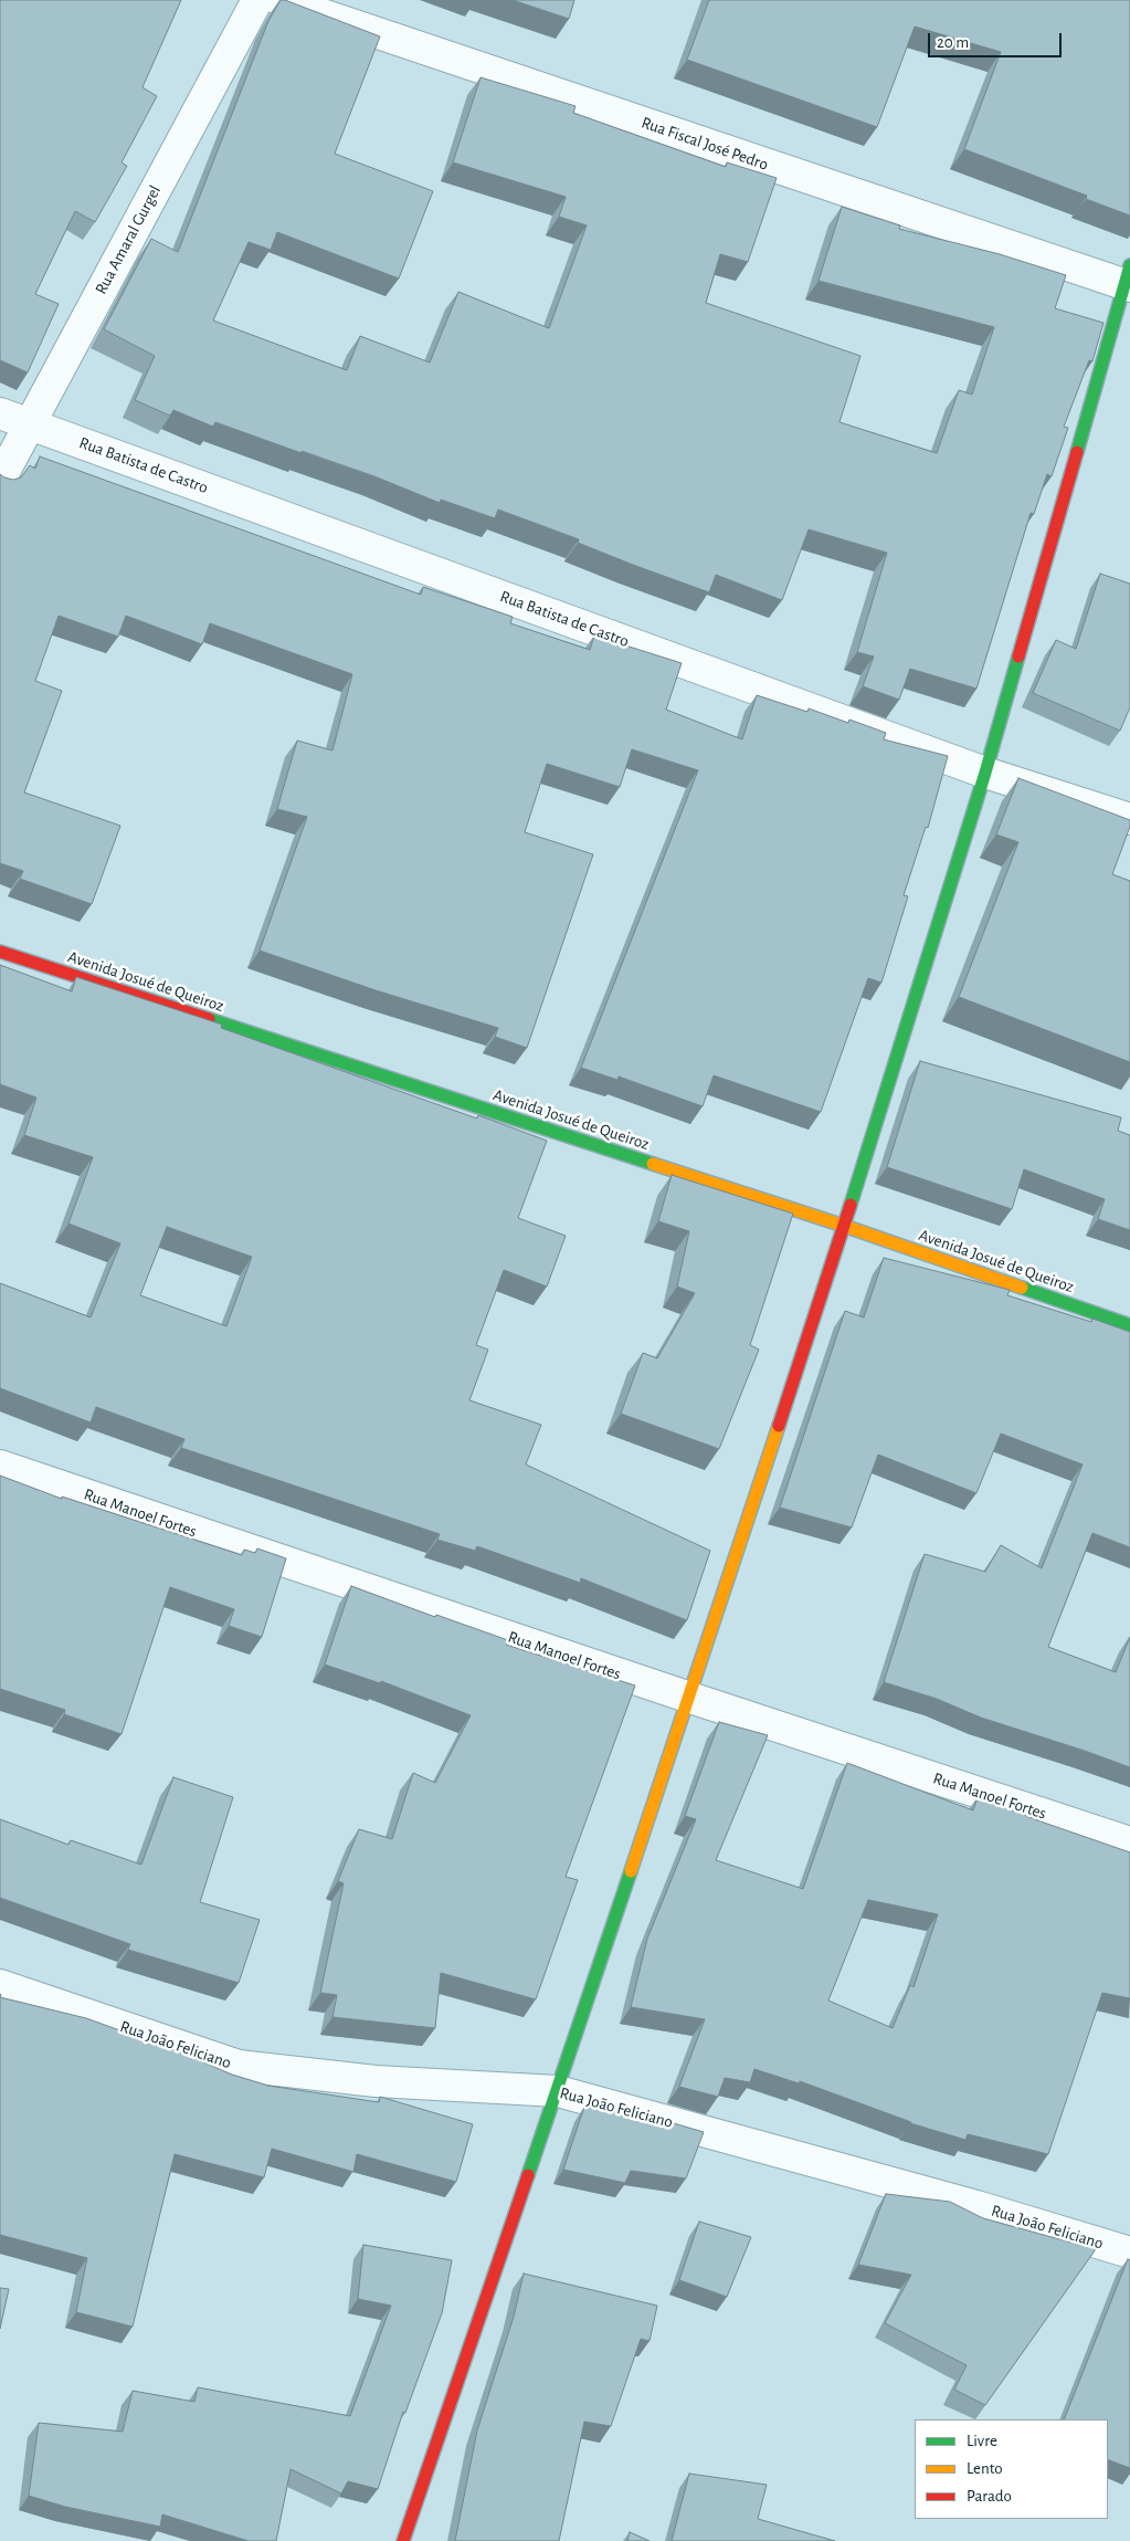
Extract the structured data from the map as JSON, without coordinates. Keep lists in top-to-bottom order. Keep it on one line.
{"streets":{"main road":["Avenida Josué de Queiroz"],"street":["Rua Fiscal José Pedro","Rua Amaral Gurgel","Rua Batista de Castro","Rua Manoel Fortes","Rua João Feliciano"]},"crossings":[["Rua Amaral Gurgel","Rua Batista de Castro"]],"legend":["Livre","Lento","Parado"],"scale_bar":"20 m"}
